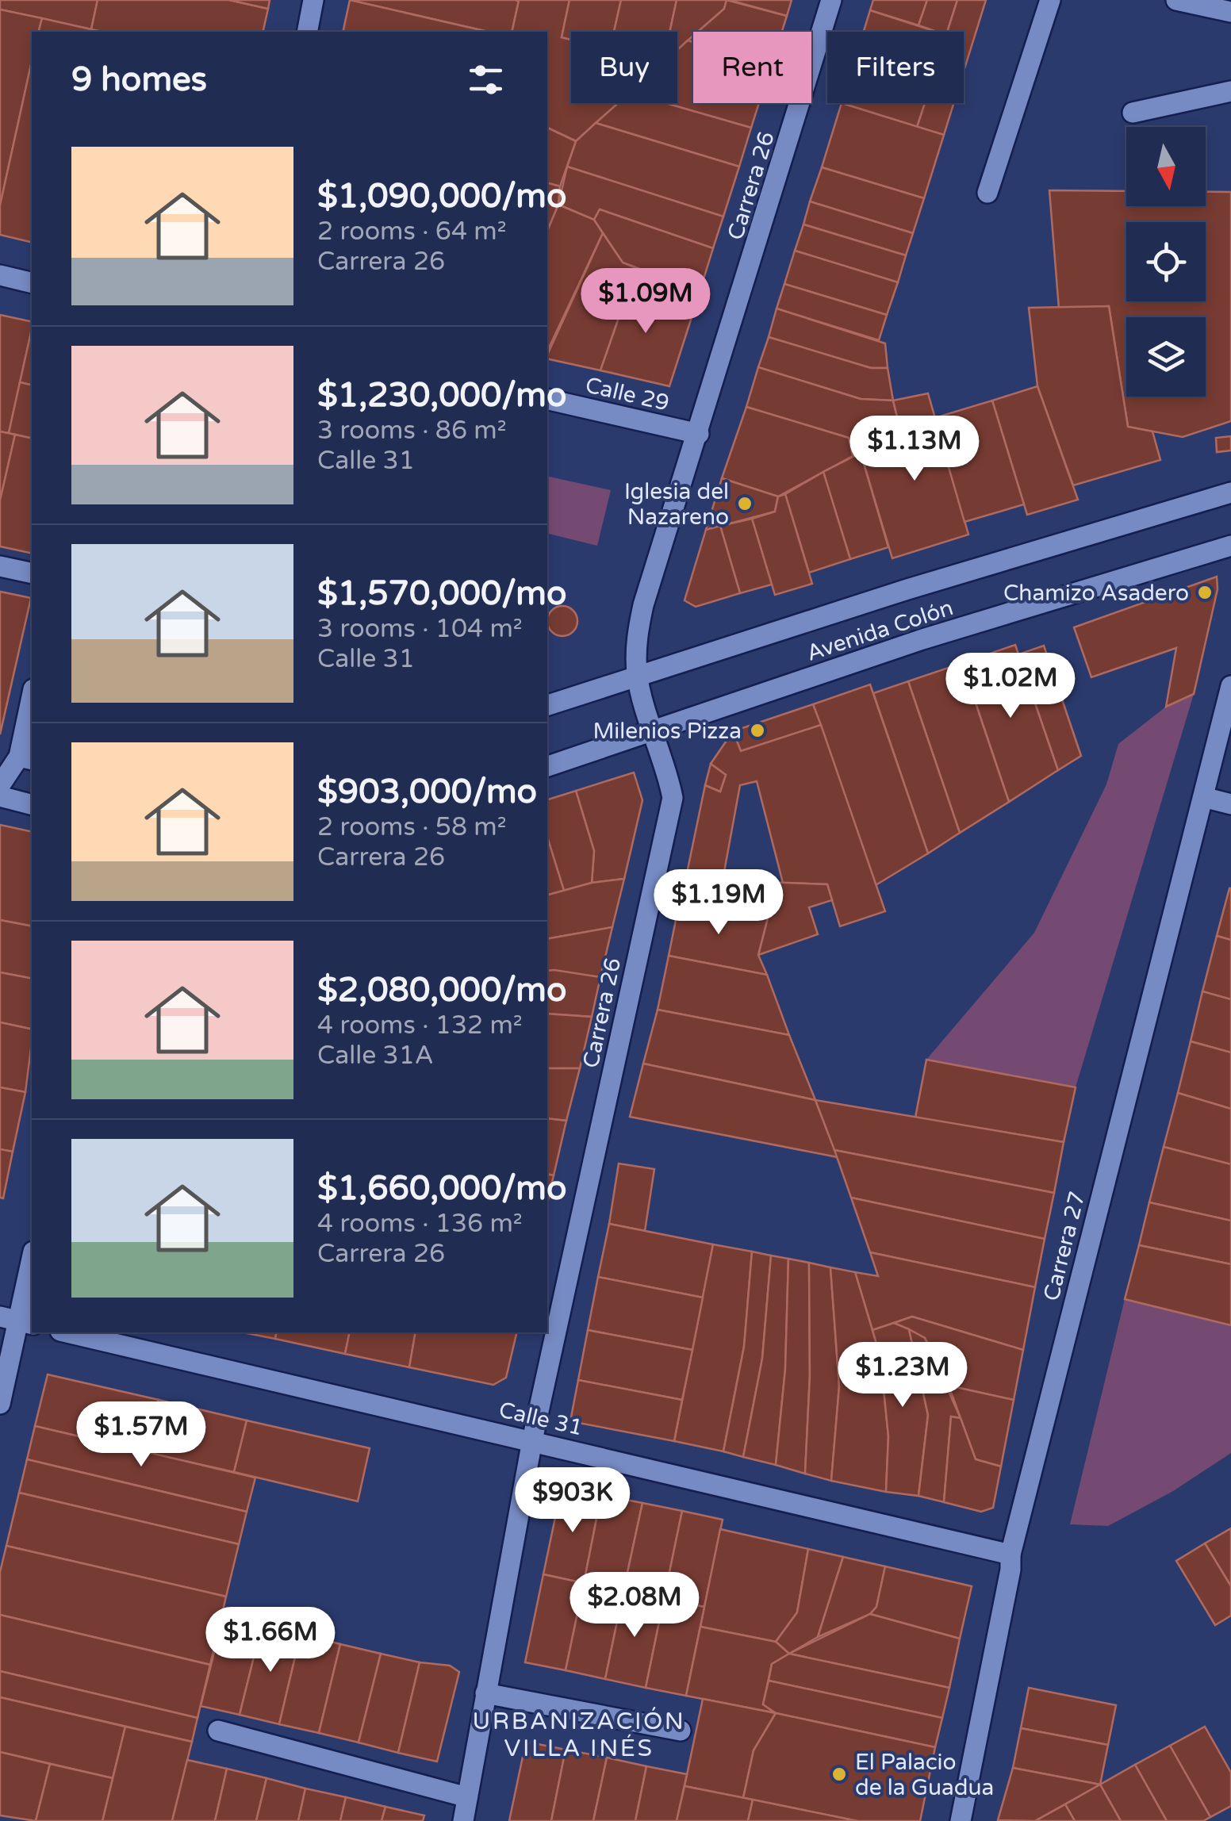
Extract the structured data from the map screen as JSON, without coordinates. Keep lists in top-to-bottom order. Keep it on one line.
{"streets":{"street":["Carrera 26","Calle 29","Avenida Colón","Carrera 27","Calle 31"]},"crossings":[["Carrera 26","Calle 29"],["Carrera 26","Avenida Colón"],["Carrera 26","Calle 31"],["Carrera 27","Calle 31"]],"districts":["URBANIZACIÓN VILLA INÉS"],"places":["Iglesia del Nazareno","Chamizo Asadero","Milenios Pizza","El Palacio de la Guadua"],"north":"bottom","page":{"chip":["Buy","Rent","Filters"],"heading":"9 homes","list":[{"name":"$1,090,000/mo","note":"2 rooms · 64 m² · Carrera 26"},{"name":"$1,230,000/mo","note":"3 rooms · 86 m² · Calle 31"},{"name":"$1,570,000/mo","note":"3 rooms · 104 m² · Calle 31"},{"name":"$903,000/mo","note":"2 rooms · 58 m² · Carrera 26"},{"name":"$2,080,000/mo","note":"4 rooms · 132 m² · Calle 31A"},{"name":"$1,660,000/mo","note":"4 rooms · 136 m² · Carrera 26"}],"price":["$1.09M","$1.13M","$1.02M","$1.19M","$1.23M","$1.57M","$903K","$2.08M","$1.66M"]}}
